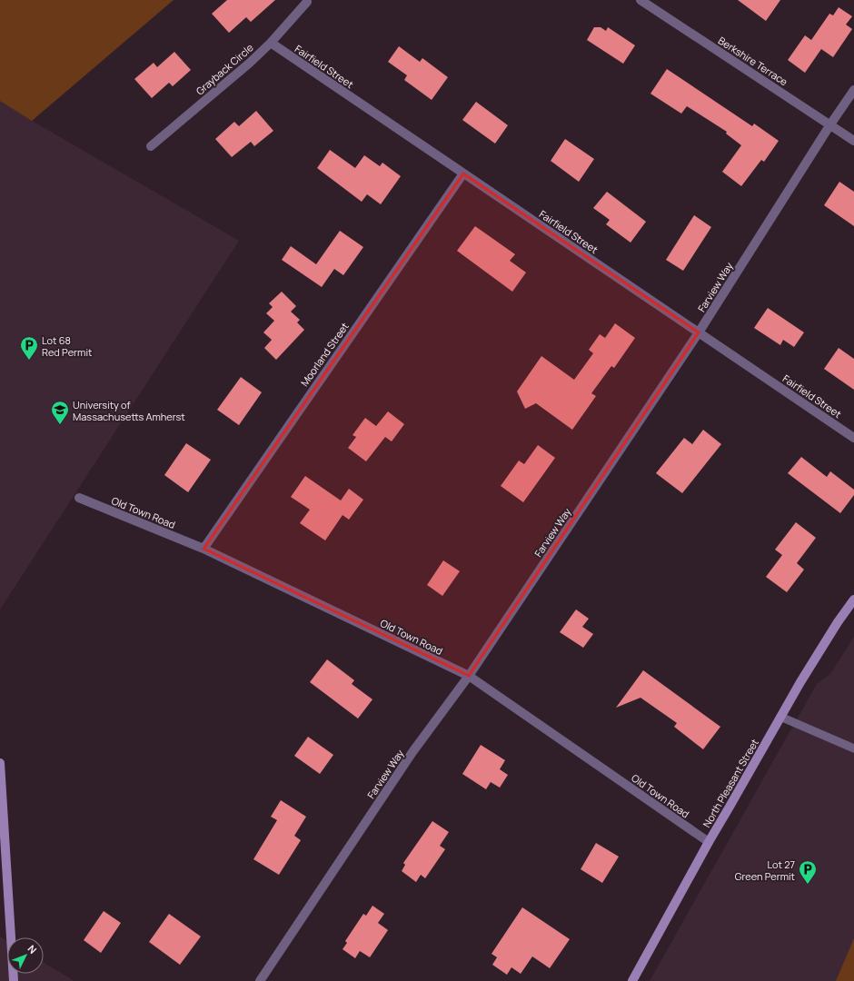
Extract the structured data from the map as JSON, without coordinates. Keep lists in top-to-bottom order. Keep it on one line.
{"streets":{"main road":["North Pleasant Street"],"street":["Berkshire Terrace","Fairfield Street","Grayback Circle","Farview Way","Moorland Street","Old Town Road"]},"crossings":[["Berkshire Terrace","Farview Way"],["Fairfield Street","Grayback Circle"],["Fairfield Street","Farview Way"],["Fairfield Street","Moorland Street"],["Farview Way","Old Town Road"],["Moorland Street","Old Town Road"],["Old Town Road","North Pleasant Street"]],"places":{"parking":["Lot 68 Red Permit","Lot 27 Green Permit"],"school or university":["University of Massachusetts Amherst"]},"north":"top right"}
